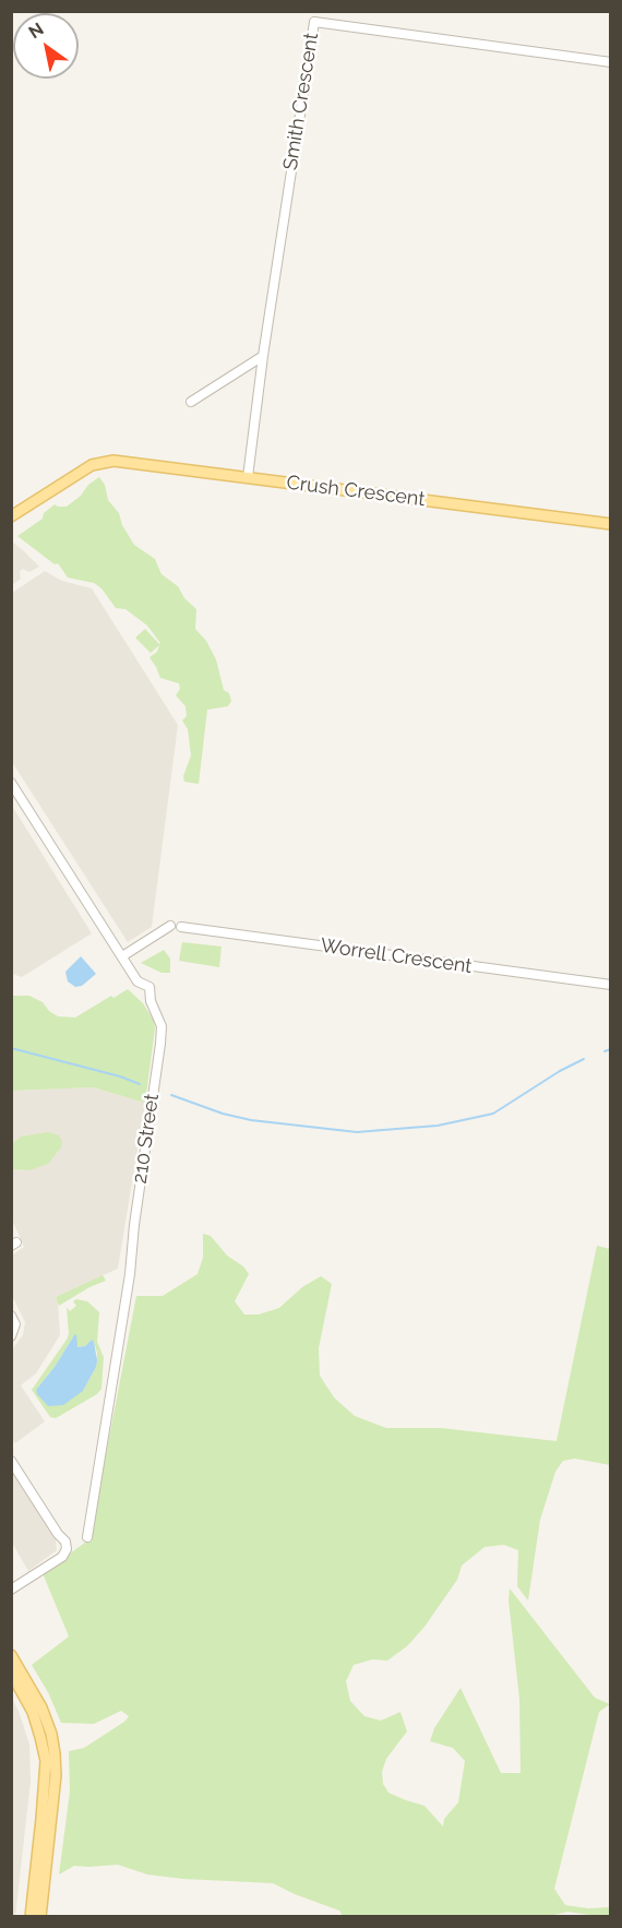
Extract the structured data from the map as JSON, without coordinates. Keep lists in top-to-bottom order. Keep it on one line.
{"streets":{"main road":["Crush Crescent"],"street":["Smith Crescent","Worrell Crescent","210 Street"]},"crossings":[["Smith Crescent","Crush Crescent"]],"north":"top left"}
